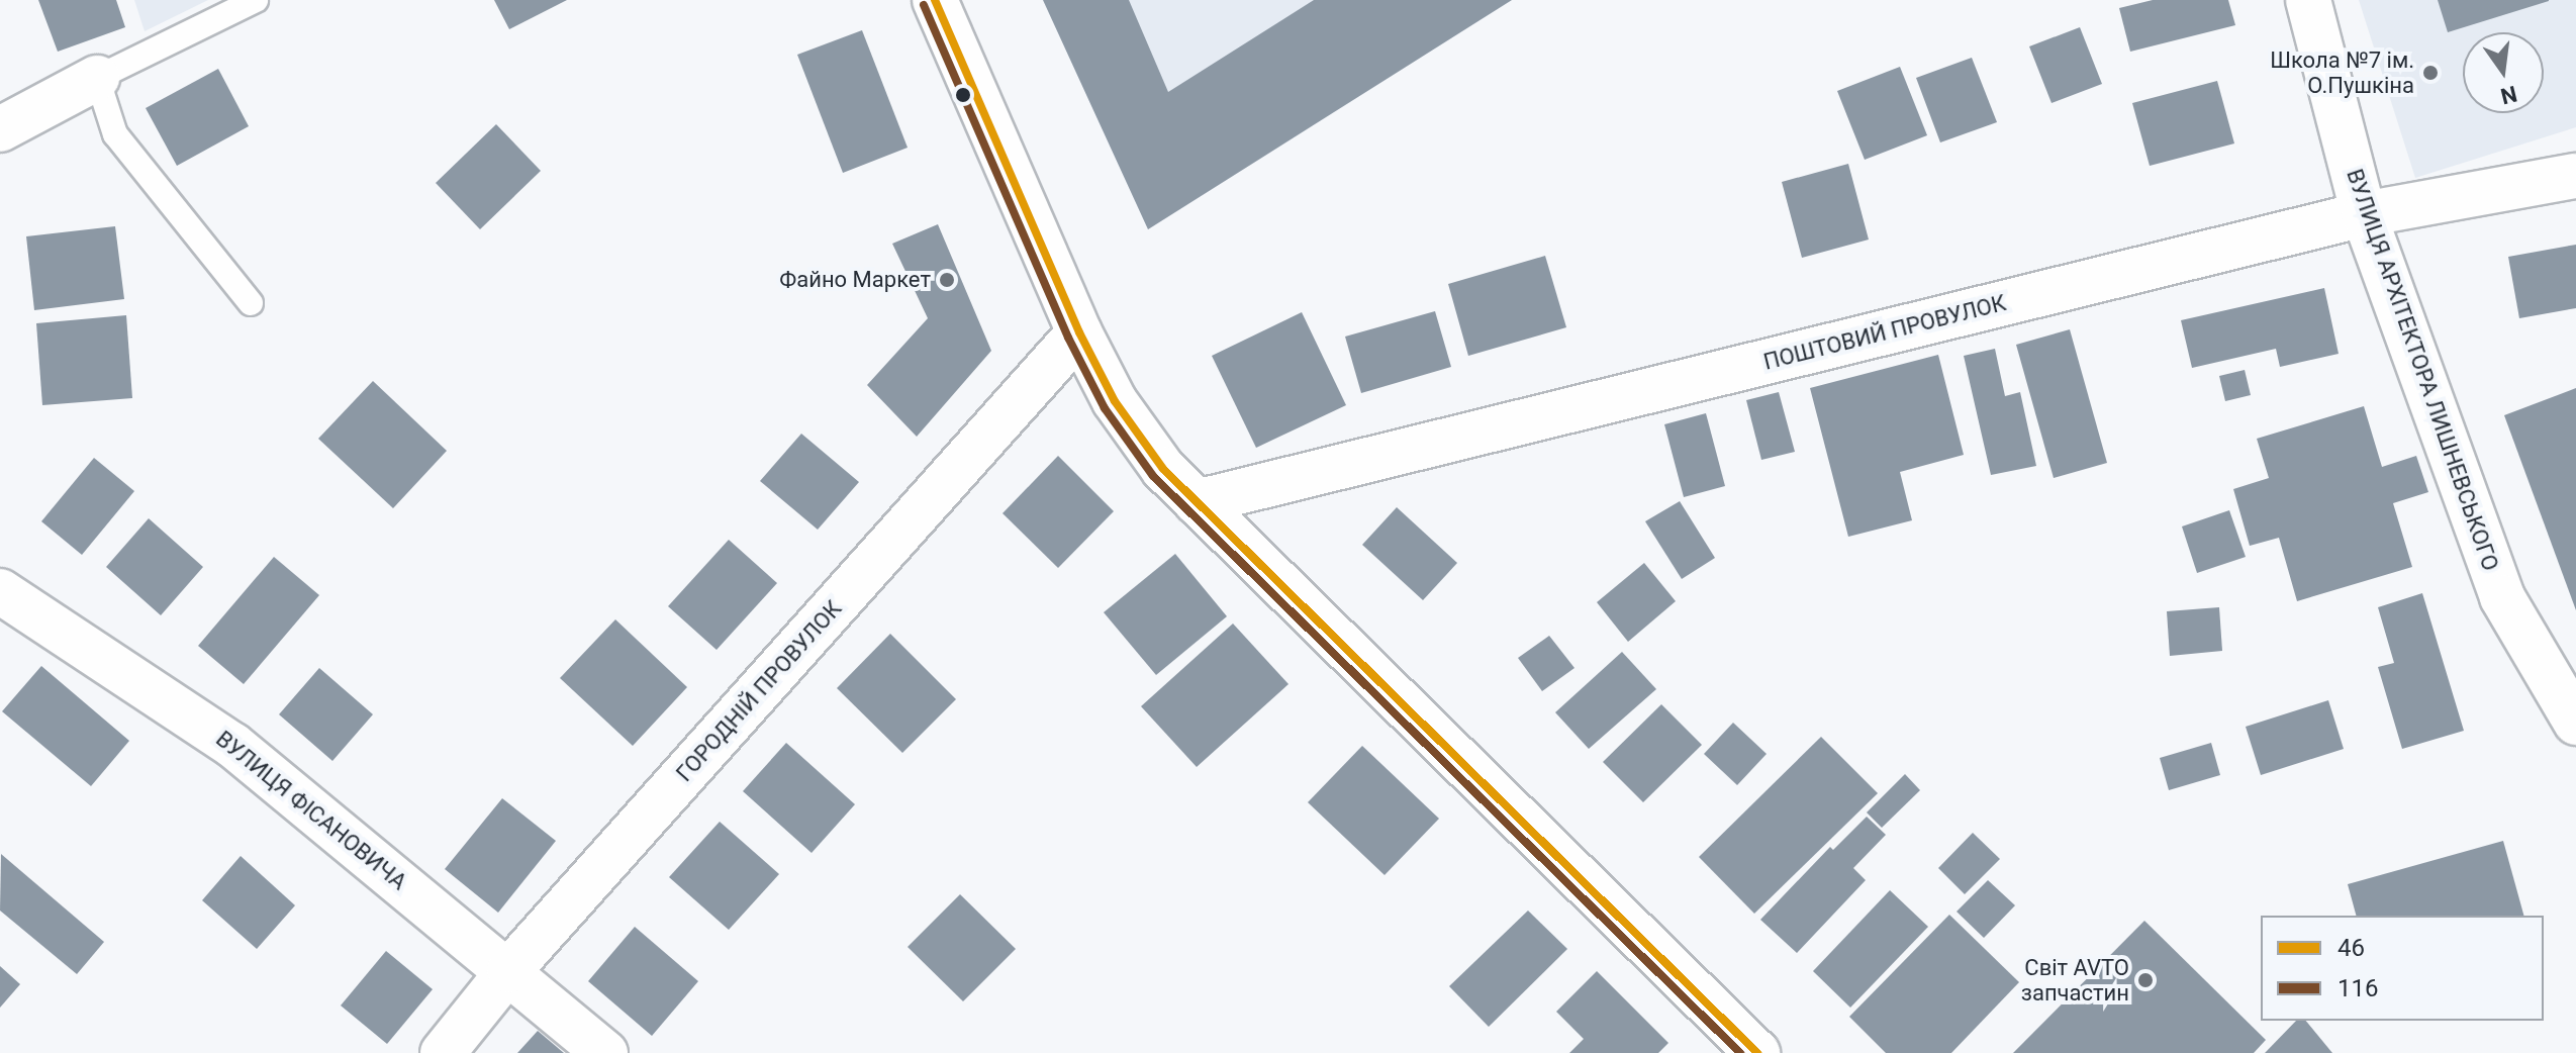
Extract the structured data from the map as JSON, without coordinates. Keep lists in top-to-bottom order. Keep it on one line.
{"streets":{"street":["ПОШТОВИЙ ПРОВУЛОК","ВУЛИЦЯ АРХІТЕКТОРА ЛИШНЕВСЬКОГО","ГОРОДНІЙ ПРОВУЛОК","ВУЛИЦЯ ФІСАНОВИЧА"]},"crossings":[["ПОШТОВИЙ ПРОВУЛОК","ВУЛИЦЯ АРХІТЕКТОРА ЛИШНЕВСЬКОГО"],["ГОРОДНІЙ ПРОВУЛОК","ВУЛИЦЯ ФІСАНОВИЧА"]],"places":["Школа №7 ім. О.Пушкіна","Файно Маркет","Світ AVTO запчастин"],"lines":["transit line 46","transit line 116"],"legend":["46","116"],"north":"bottom"}
